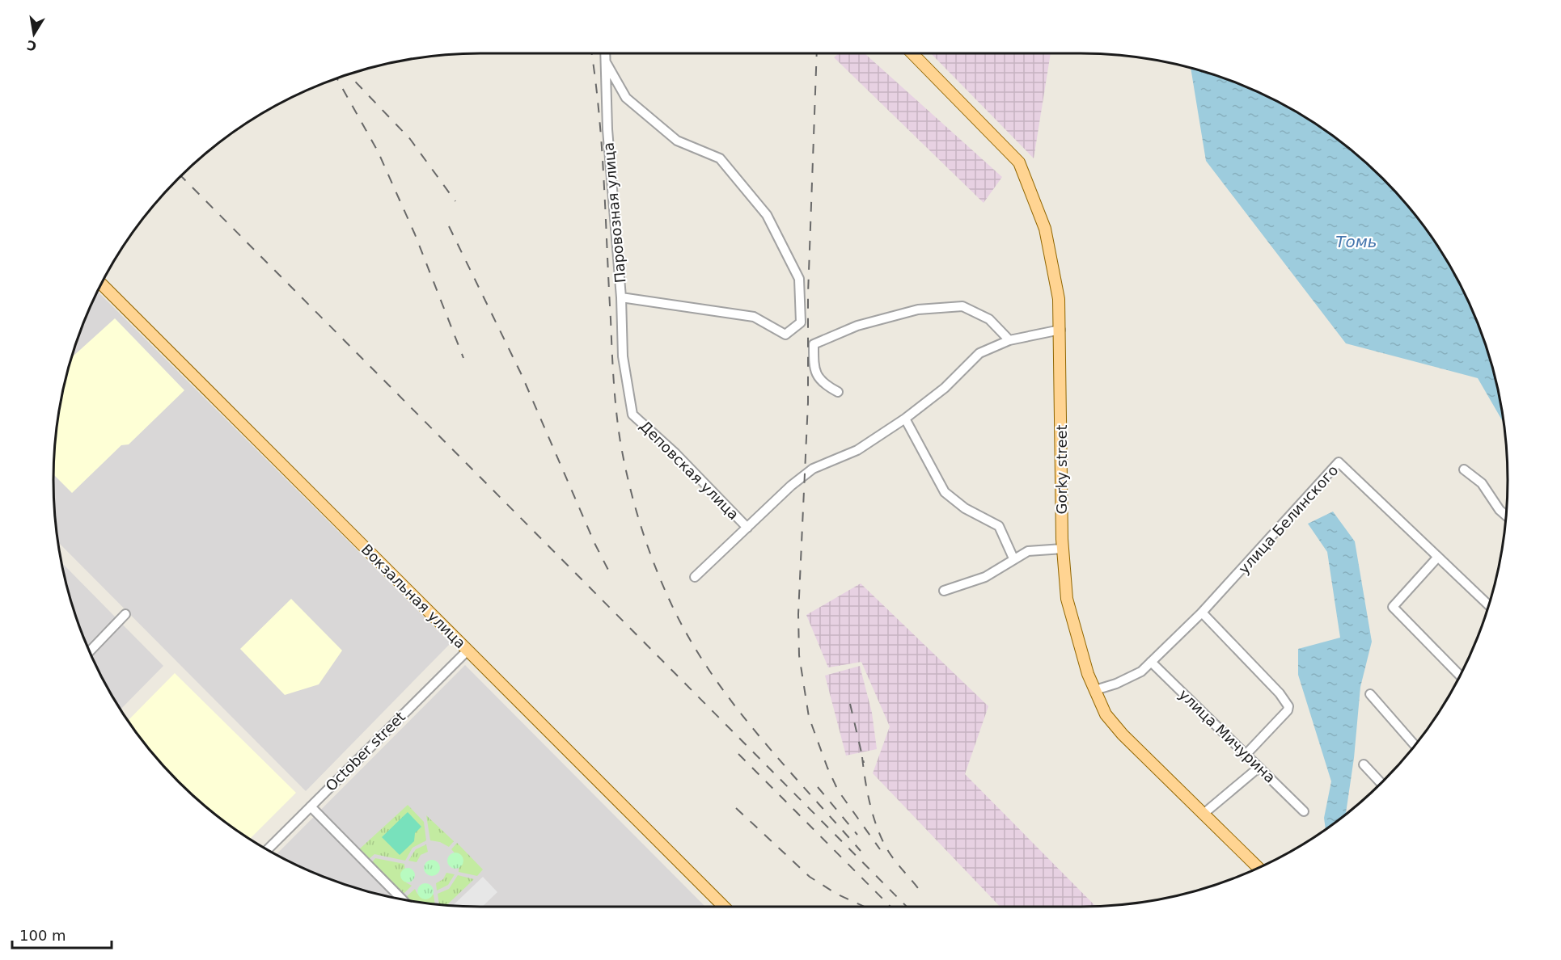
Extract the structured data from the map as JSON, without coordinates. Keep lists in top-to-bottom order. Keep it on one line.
{"streets":{"main road":["Gorky street","Вокзальная улица"],"street":["Паровозная улица","Деповская улица","улица Белинского","улица Мичурина","October street"]},"crossings":[["Паровозная улица","Деповская улица"],["Gorky street","улица Белинского"],["улица Белинского","улица Мичурина"],["Вокзальная улица","October street"]],"water":["Томь"],"scale_bar":"100 m","north":"bottom"}
